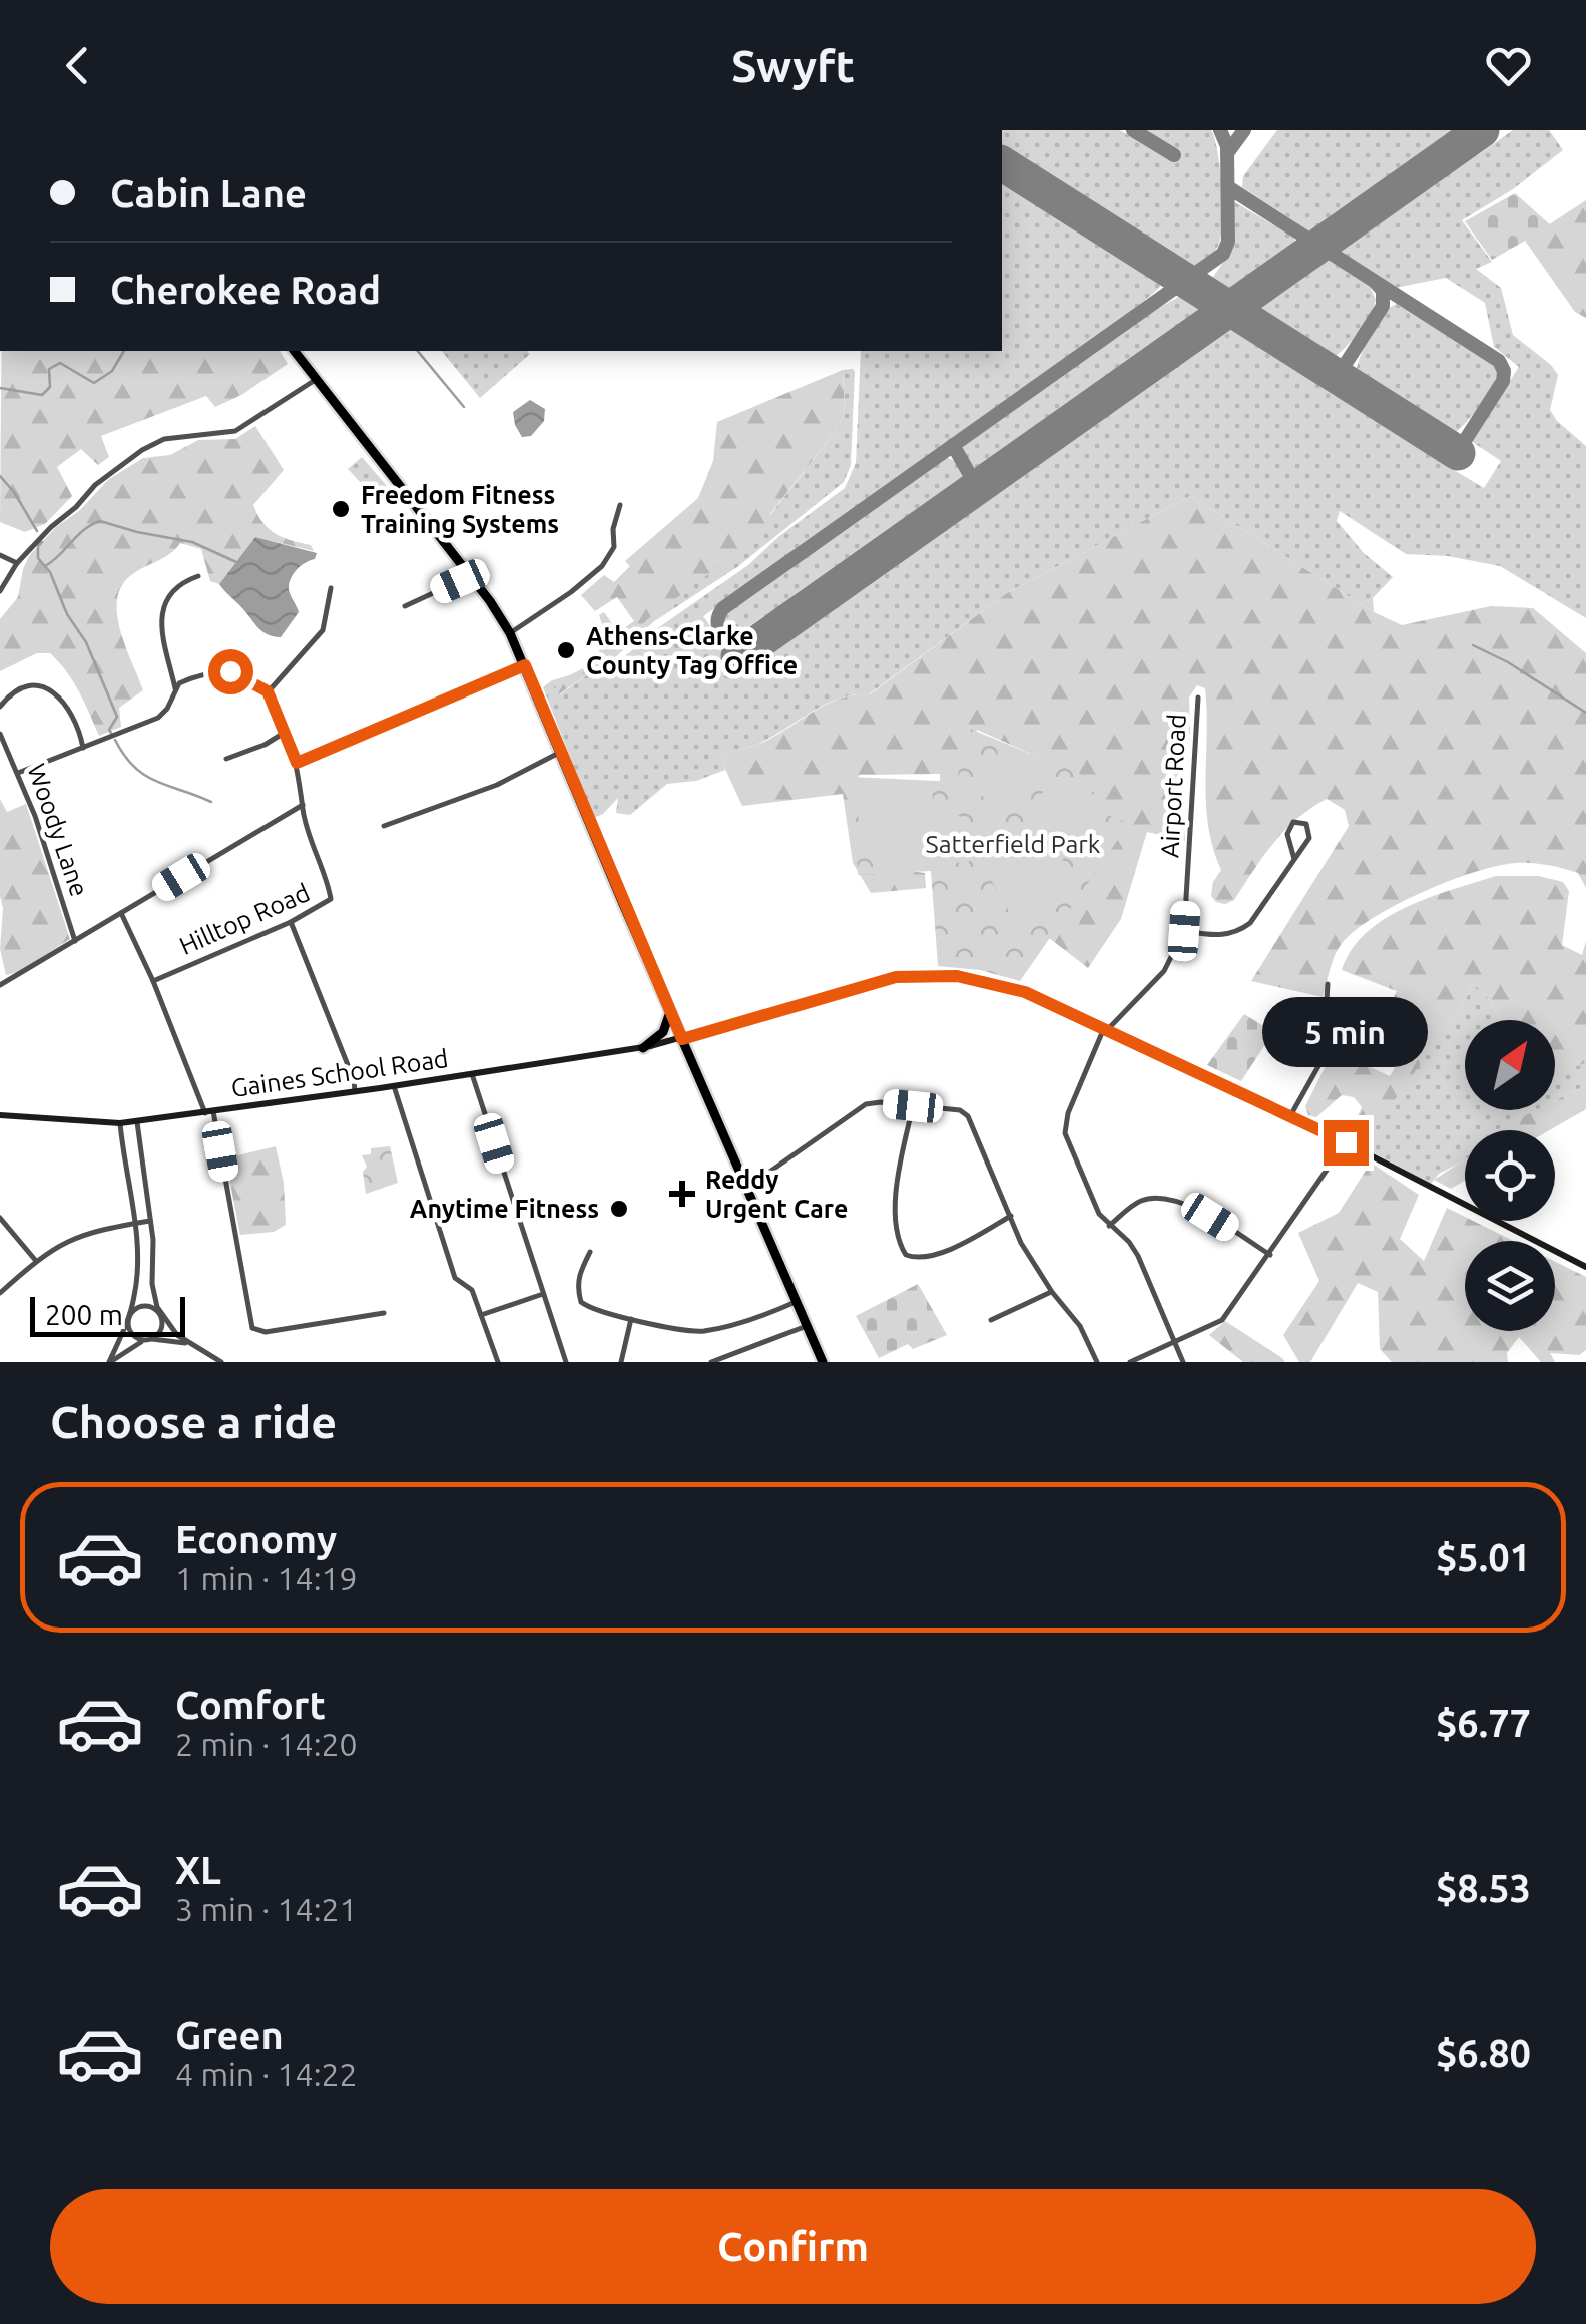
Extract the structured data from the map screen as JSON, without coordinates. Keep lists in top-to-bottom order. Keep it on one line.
{"streets":{"main road":["Gaines School Road"],"street":["Airport Road","Woody Lane","Hilltop Road"]},"crossings":[["Airport Road","Gaines School Road"]],"parks":["Satterfield Park"],"places":{"other":["Freedom Fitness Training Systems","Athens-Clarke County Tag Office","Anytime Fitness"],"health":["Reddy Urgent Care"]},"scale_bar":"200 m","north":"top right","page":{"header":"Swyft","banner":["Cabin Lane","Cherokee Road"],"bubble":"5 min","scale":"200 m","heading":"Choose a ride","list":[{"name":"Economy","note":"1 min · 14:19","value":"$5.01"},{"name":"Comfort","note":"2 min · 14:20","value":"$6.77"},{"name":"XL","note":"3 min · 14:21","value":"$8.53"},{"name":"Green","note":"4 min · 14:22","value":"$6.80"}],"buttons":"Confirm"}}
